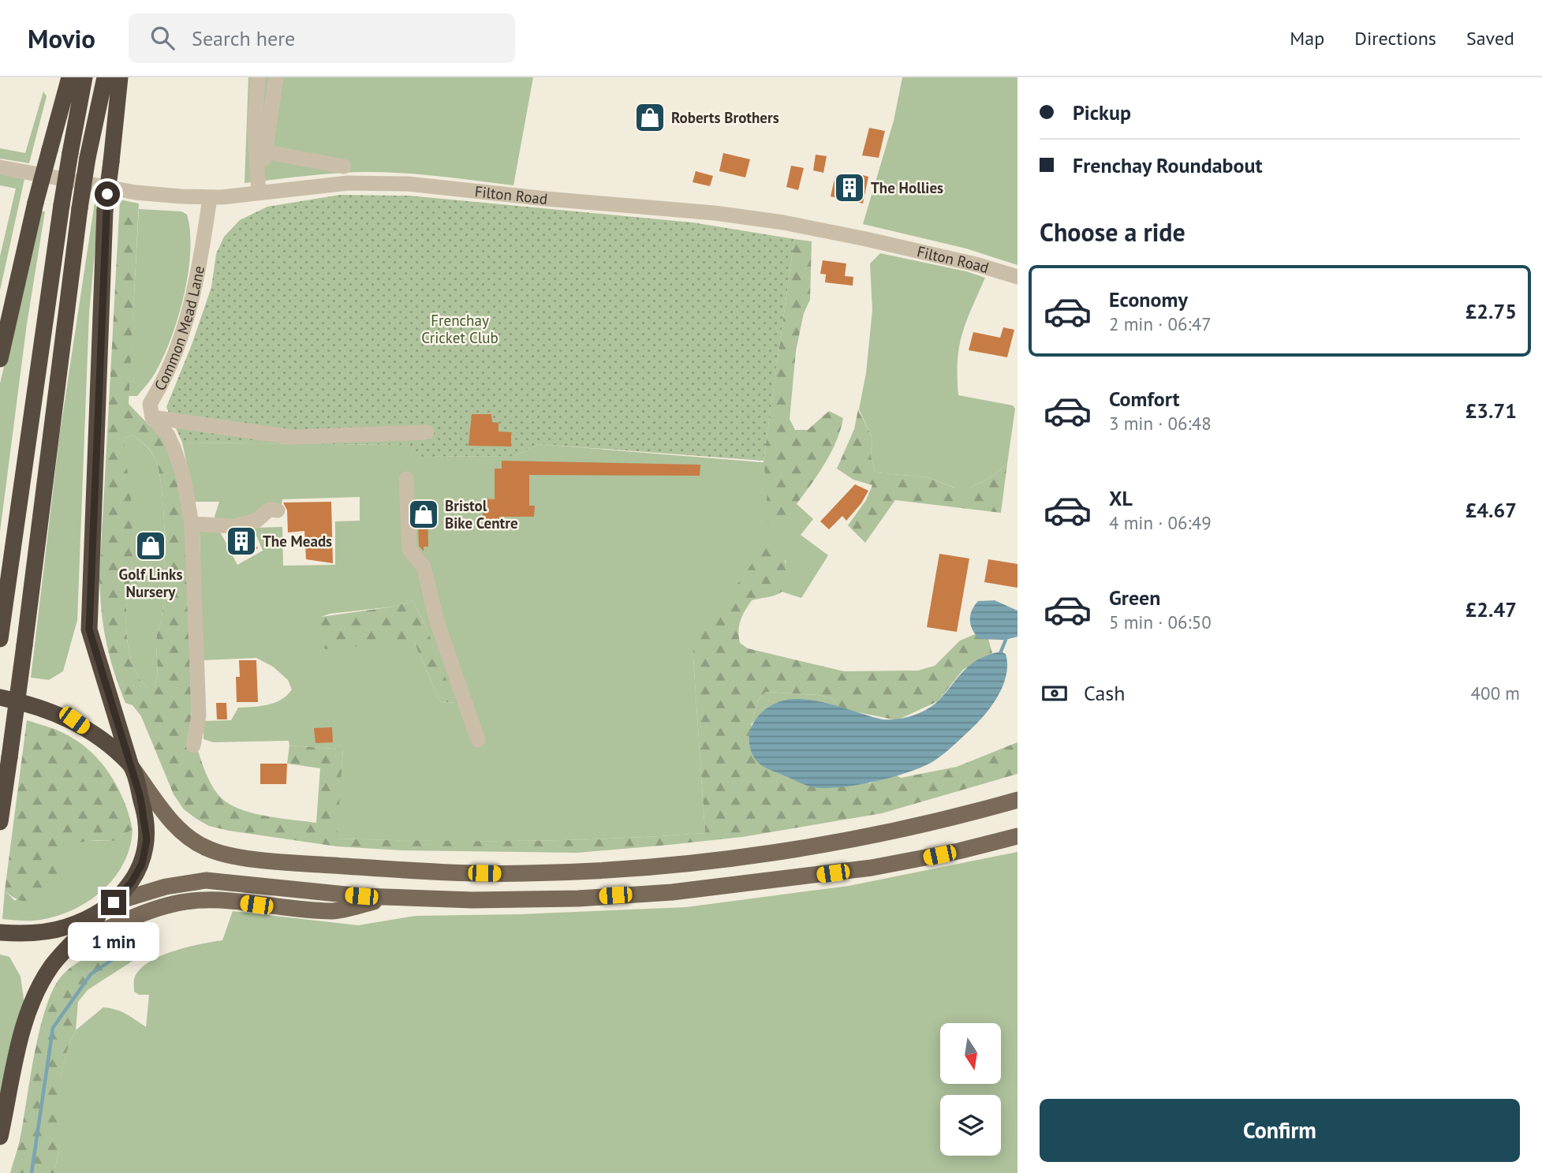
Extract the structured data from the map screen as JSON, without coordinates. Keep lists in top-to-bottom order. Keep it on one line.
{"streets":{"street":["Filton Road","Common Mead Lane"]},"crossings":[["Filton Road","Common Mead Lane"]],"parks":["Frenchay Cricket Club"],"places":{"shop":["Roberts Brothers","Bristol Bike Centre","Golf Links Nursery"],"building":["The Hollies","The Meads"]},"north":"bottom","page":{"header":"Movio","search":"Search here","nav":["Map","Directions","Saved"],"banner":["Pickup","Frenchay Roundabout"],"heading":"Choose a ride","list":[{"name":"Economy","note":"2 min · 06:47","value":"£2.75"},{"name":"Comfort","note":"3 min · 06:48","value":"£3.71"},{"name":"XL","note":"4 min · 06:49","value":"£4.67"},{"name":"Green","note":"5 min · 06:50","value":"£2.47"}],"pay":["Cash","400 m"],"bubble":"1 min","buttons":"Confirm"}}
